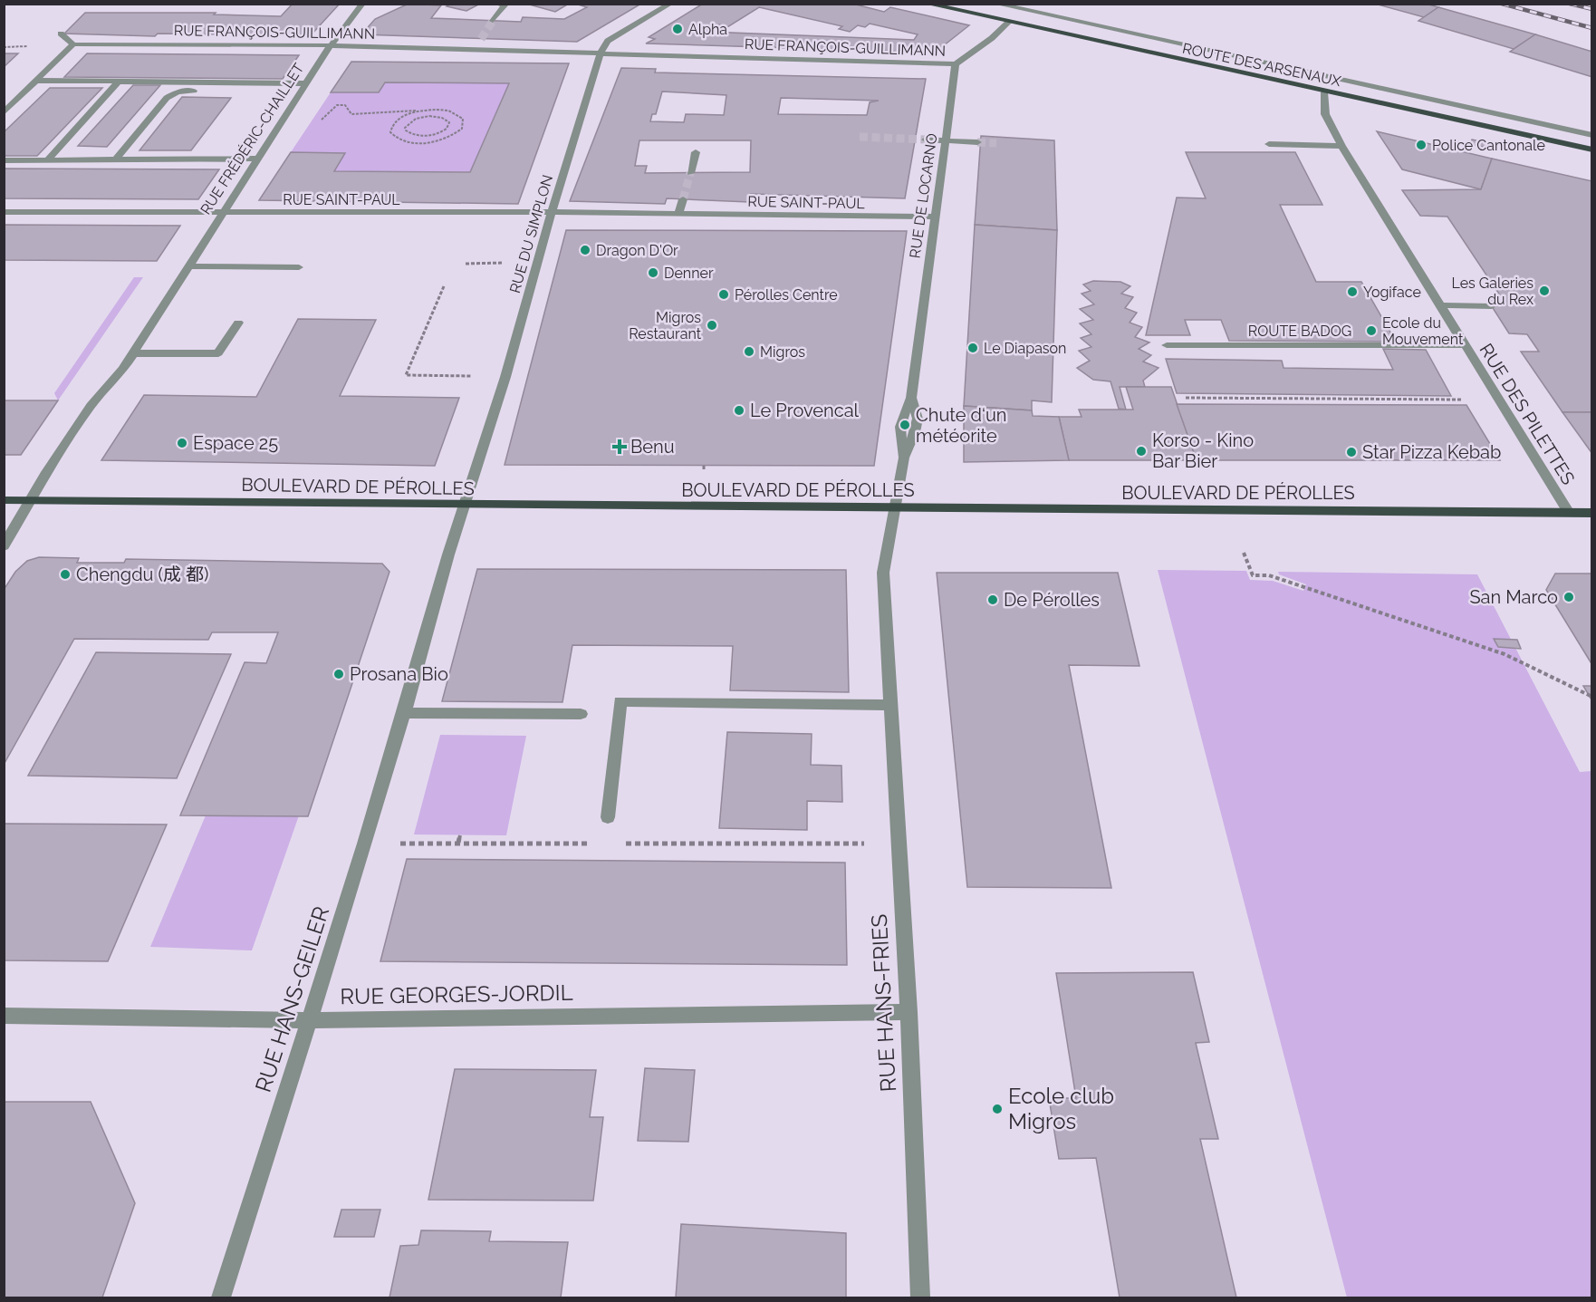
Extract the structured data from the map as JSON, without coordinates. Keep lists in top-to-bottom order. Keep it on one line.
{"streets":{"main road":["ROUTE DES ARSENAUX","BOULEVARD DE PÉROLLES"],"street":["RUE FRANÇOIS-GUILLIMANN","RUE FRÉDÉRIC-CHAILLET","RUE DE LOCARNO","RUE SAINT-PAUL","RUE DU SIMPLON","ROUTE BADOG","RUE DES PILETTES","RUE GEORGES-JORDIL","RUE HANS-GEILER","RUE HANS-FRIES"]},"crossings":[["RUE FRANÇOIS-GUILLIMANN","RUE FRÉDÉRIC-CHAILLET"],["RUE FRANÇOIS-GUILLIMANN","RUE DE LOCARNO"],["RUE FRANÇOIS-GUILLIMANN","RUE DU SIMPLON"],["ROUTE DES ARSENAUX","RUE DES PILETTES"],["RUE FRÉDÉRIC-CHAILLET","RUE SAINT-PAUL"],["RUE FRÉDÉRIC-CHAILLET","BOULEVARD DE PÉROLLES"],["RUE DE LOCARNO","RUE SAINT-PAUL"],["RUE DE LOCARNO","BOULEVARD DE PÉROLLES"],["RUE DE LOCARNO","RUE HANS-FRIES"],["RUE SAINT-PAUL","RUE DU SIMPLON"],["RUE DU SIMPLON","BOULEVARD DE PÉROLLES"],["RUE DU SIMPLON","RUE HANS-GEILER"],["ROUTE BADOG","RUE DES PILETTES"],["RUE DES PILETTES","BOULEVARD DE PÉROLLES"],["BOULEVARD DE PÉROLLES","RUE HANS-GEILER"],["BOULEVARD DE PÉROLLES","RUE HANS-FRIES"],["RUE GEORGES-JORDIL","RUE HANS-GEILER"],["RUE GEORGES-JORDIL","RUE HANS-FRIES"]],"places":{"other":["Alpha","Police Cantonale","Dragon D'Or","Denner","Les Galeries du Rex","Yogiface","Pérolles Centre","Migros Restaurant","Ecole du Mouvement","Le Diapason","Migros","Le Provencal","Chute d‘un météorite","Espace 25","Korso - Kino Bar Bier","Star Pizza Kebab","Chengdu (成 都)","San Marco","De Pérolles","Prosana Bio","Ecole club Migros"],"health":["Benu"]}}
